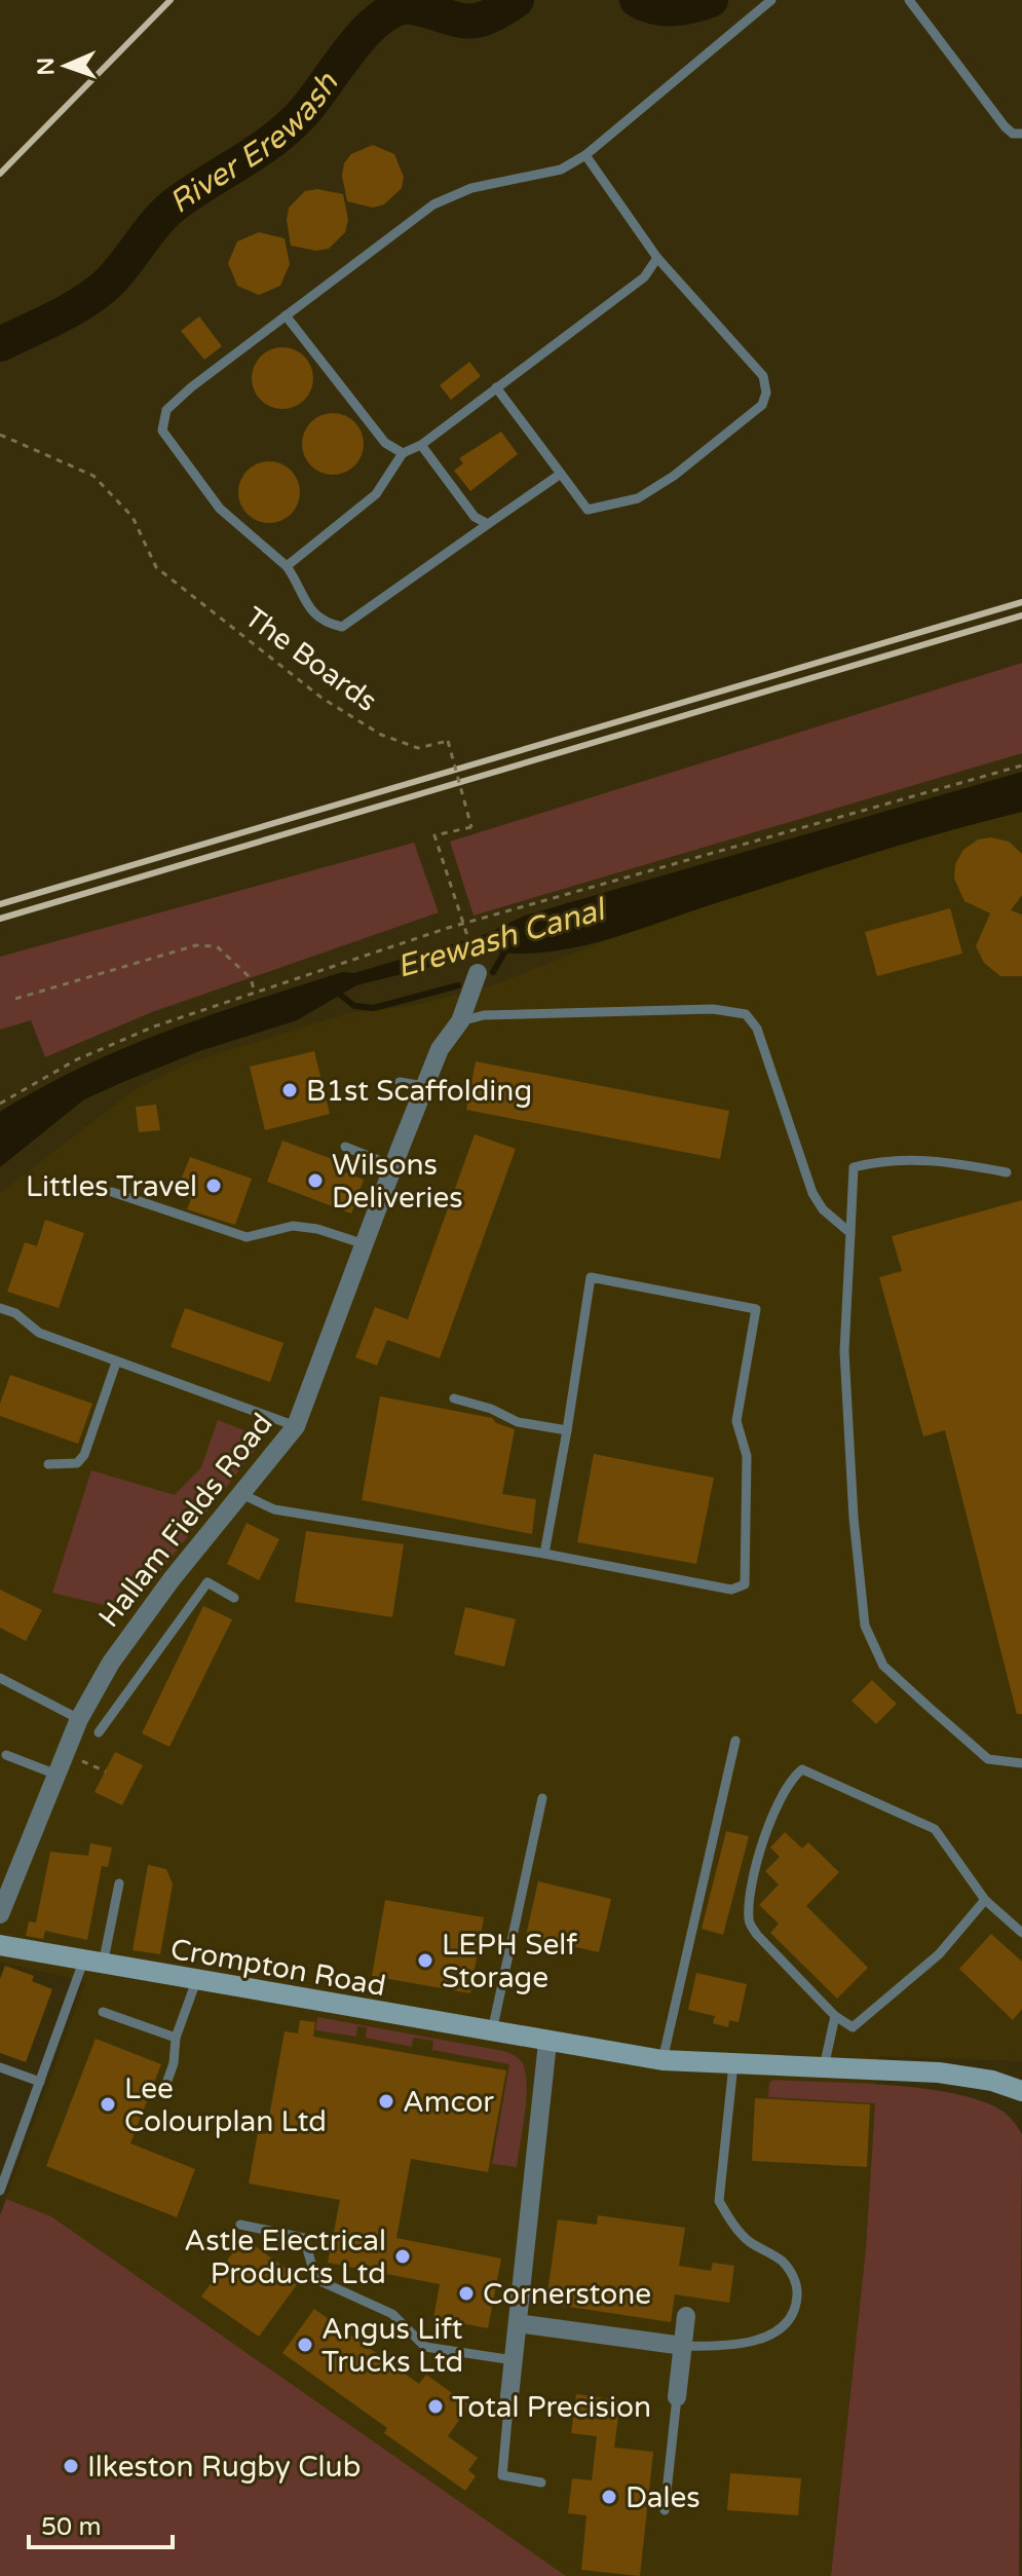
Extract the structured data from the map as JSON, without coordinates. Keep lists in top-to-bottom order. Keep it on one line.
{"streets":{"street":["Hallam Fields Road","Crompton Road"],"path":["The Boards"]},"water":["River Erewash","Erewash Canal"],"places":["B1st Scaffolding","Wilsons Deliveries","Littles Travel","LEPH Self Storage","Amcor","Lee Colourplan Ltd","Astle Electrical Products Ltd","Cornerstone","Angus Lift Trucks Ltd","Total Precision","Ilkeston Rugby Club","Dales"],"scale_bar":"50 m","north":"left"}
